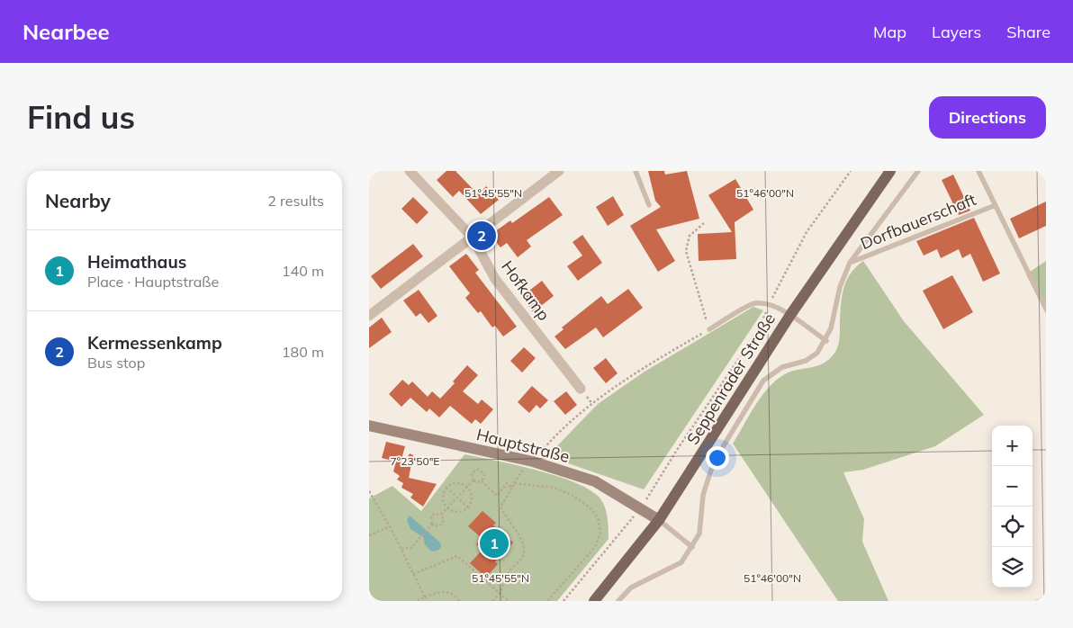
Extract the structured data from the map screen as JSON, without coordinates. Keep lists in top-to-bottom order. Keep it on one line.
{"streets":{"main road":["Seppenrader Straße"],"street":["Hofkamp","Hauptstraße"],"lane":["Dorfbauerschaft"]},"crossings":[["Seppenrader Straße","Hauptstraße"]],"page":{"header":"Nearbee","nav":["Map","Layers","Share"],"buttons":"Directions","title":"Find us","heading":["Nearby","2 results"],"pins":["2","1"],"list":[{"mark":"1","name":"Heimathaus","note":"Place · Hauptstraße","value":"140 m"},{"mark":"2","name":"Kermessenkamp","note":"Bus stop","value":"180 m"}],"map_buttons":["+","−"]},"coordinates":["51°45'55\"N","51°46'00\"N","7°23'50\"E"]}
